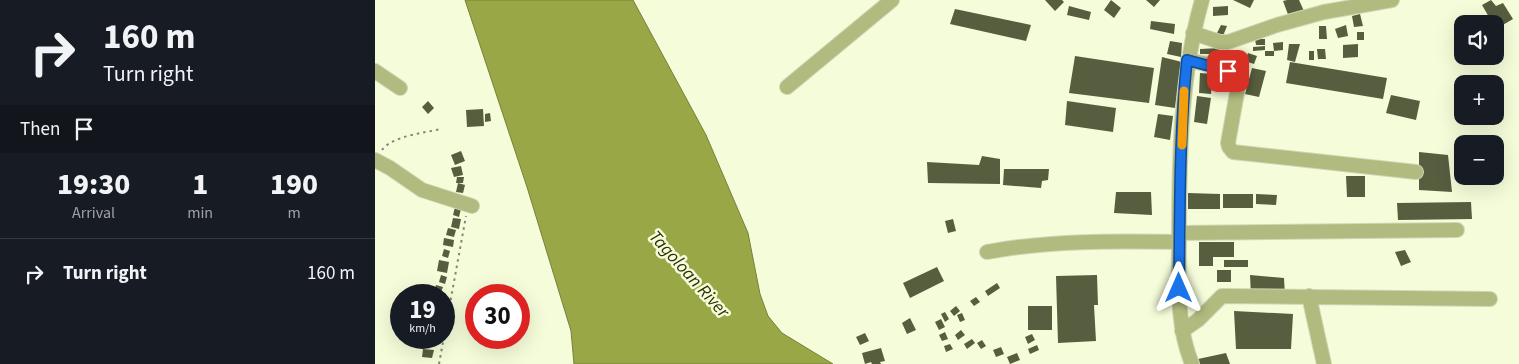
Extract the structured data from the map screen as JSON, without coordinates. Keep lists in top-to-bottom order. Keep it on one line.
{"water":["Tagoloan River"],"page":{"turn":["160 m","Turn right"],"map_buttons":["+","−"],"then":"Then","eta":["19:30","Arrival","1","min","190","m"],"list":[{"name":"Turn right","value":"160 m"}],"speed":"19 km/h","limit":"30"}}
